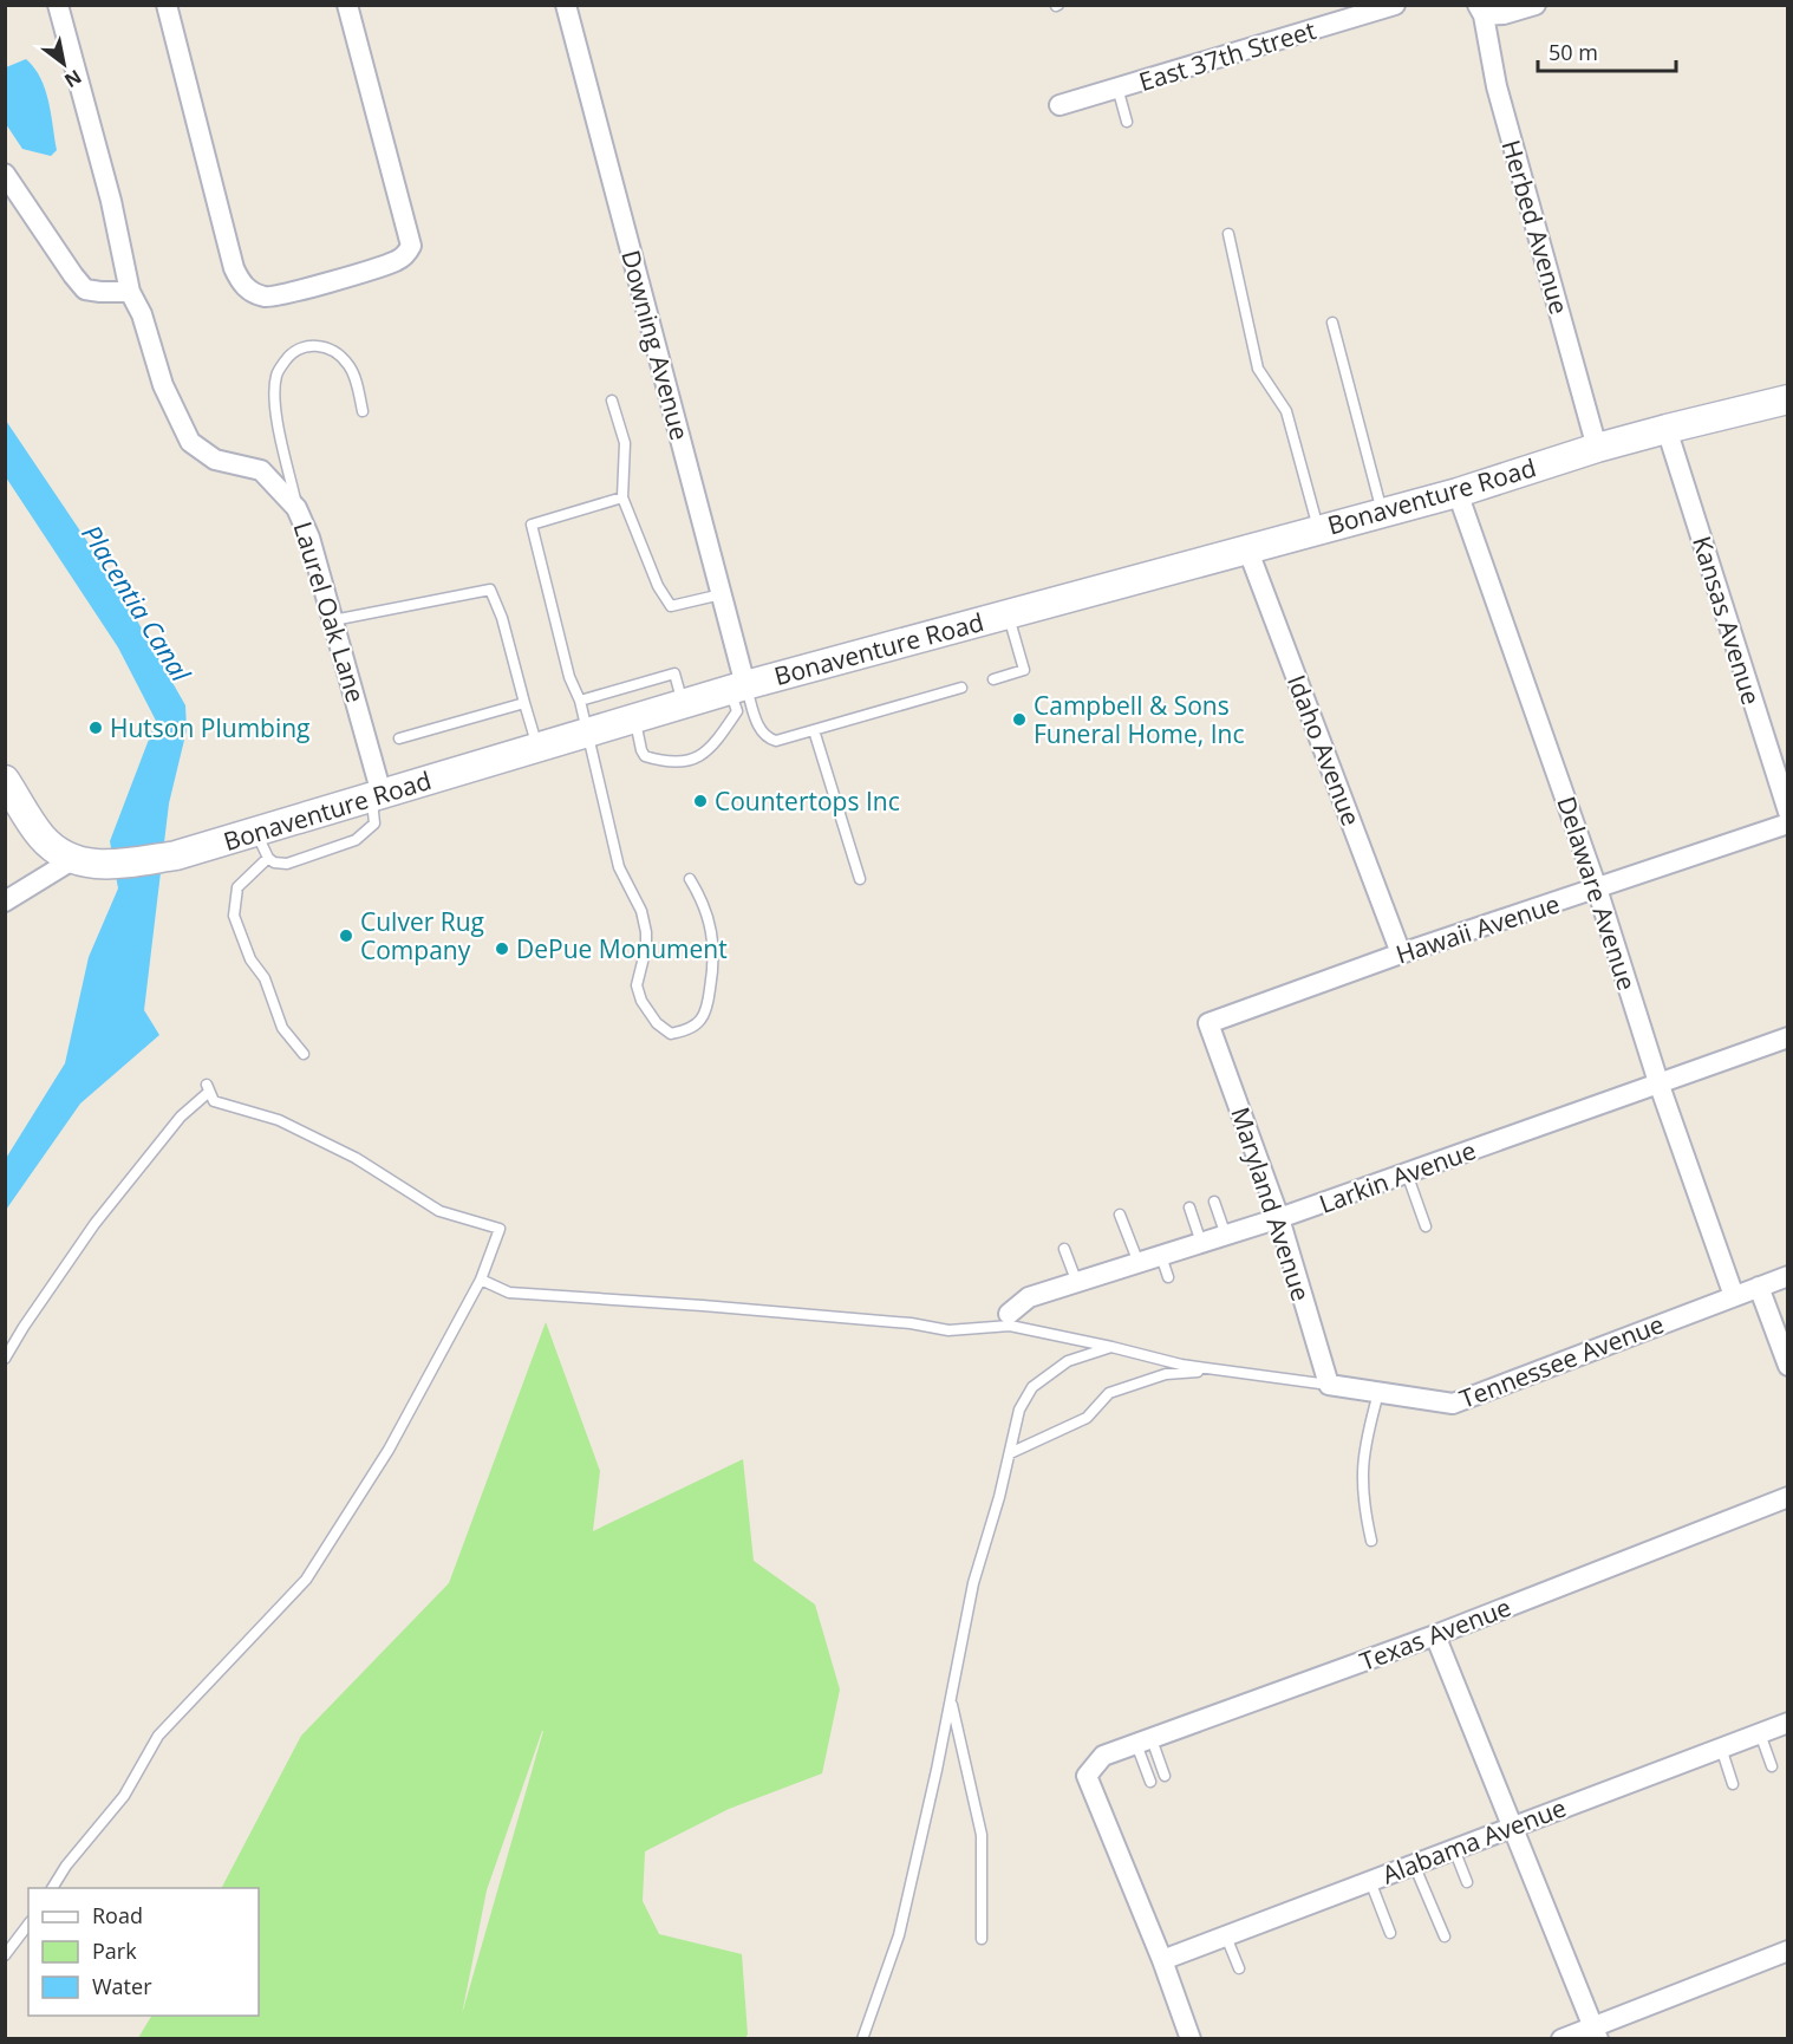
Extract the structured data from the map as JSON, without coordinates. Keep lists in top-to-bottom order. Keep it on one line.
{"streets":{"street":["East 37th Street","Herbed Avenue","Downing Avenue","Bonaventure Road","Laurel Oak Lane","Kansas Avenue","Idaho Avenue","Delaware Avenue","Hawaii Avenue","Larkin Avenue","Maryland Avenue","Tennessee Avenue","Texas Avenue","Alabama Avenue"]},"crossings":[["Herbed Avenue","Bonaventure Road"],["Downing Avenue","Bonaventure Road"],["Bonaventure Road","Laurel Oak Lane"],["Bonaventure Road","Kansas Avenue"],["Bonaventure Road","Idaho Avenue"],["Bonaventure Road","Delaware Avenue"],["Idaho Avenue","Hawaii Avenue"],["Delaware Avenue","Hawaii Avenue"],["Delaware Avenue","Larkin Avenue"],["Delaware Avenue","Tennessee Avenue"],["Hawaii Avenue","Maryland Avenue"],["Larkin Avenue","Maryland Avenue"],["Maryland Avenue","Tennessee Avenue"],["Texas Avenue","Alabama Avenue"]],"water":["Placentia Canal"],"places":["Campbell & Sons Funeral Home, Inc","Hutson Plumbing","Countertops Inc","Culver Rug Company","DePue Monument"],"legend":["Road","Park","Water"],"scale_bar":"50 m","north":"bottom right"}
